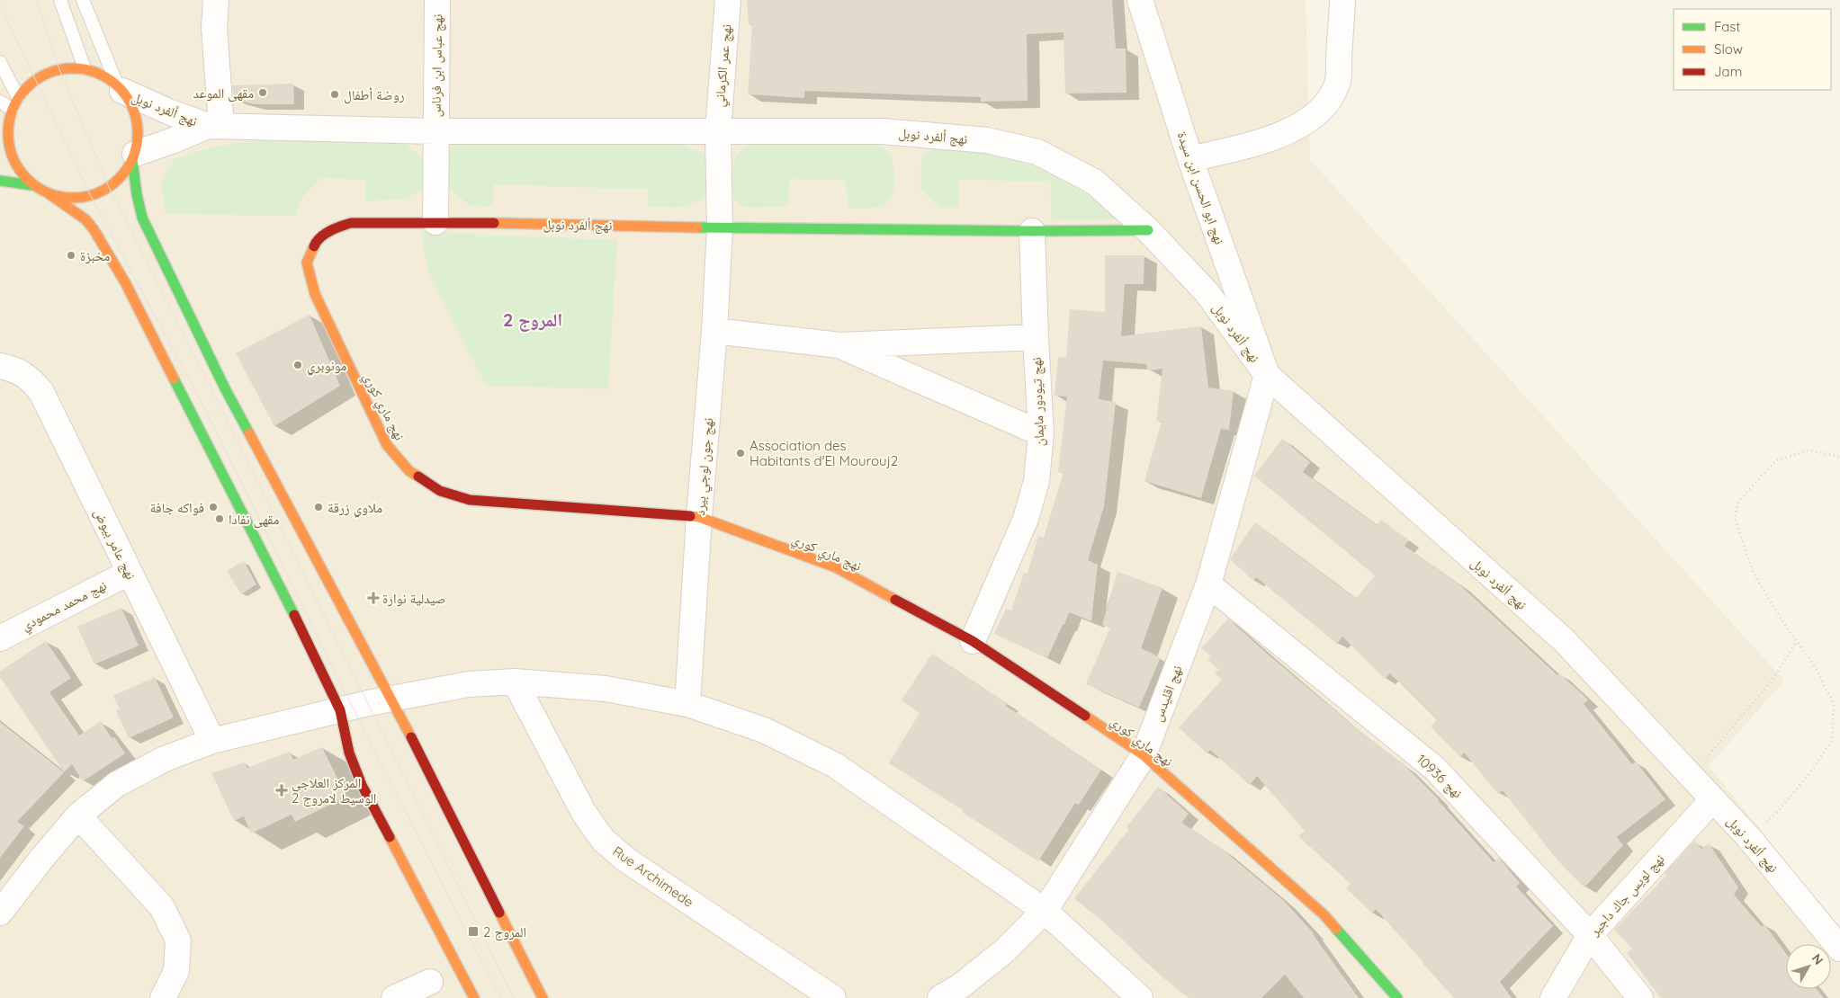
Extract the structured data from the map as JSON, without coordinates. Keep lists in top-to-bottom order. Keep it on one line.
{"streets":{"street":["نهج عباس ابن فرناس","نهج عمر الكرماني","نهج ألفرد نوبل","نهج ابو الحسن ابن سيدة","نهج تيودور مايمان","نهج ماري كوري","نهج جون لوجي بيرد","نهج عامر بيوض","نهج محمد محمودي","نهج اقليدس","نهج 10936","Rue Archimede","نهج لويس جاك داجير"]},"crossings":[["نهج عباس ابن فرناس","نهج ألفرد نوبل"],["نهج عمر الكرماني","نهج ألفرد نوبل"],["نهج ألفرد نوبل","نهج ابو الحسن ابن سيدة"],["نهج ألفرد نوبل","نهج تيودور مايمان"],["نهج ألفرد نوبل","نهج ماري كوري"],["نهج ألفرد نوبل","نهج جون لوجي بيرد"],["نهج ألفرد نوبل","نهج اقليدس"],["نهج ألفرد نوبل","نهج لويس جاك داجير"],["نهج ابو الحسن ابن سيدة","نهج اقليدس"],["نهج تيودور مايمان","نهج ماري كوري"],["نهج ماري كوري","نهج جون لوجي بيرد"],["نهج ماري كوري","نهج اقليدس"],["نهج عامر بيوض","نهج محمد محمودي"],["نهج اقليدس","نهج 10936"],["نهج 10936","نهج لويس جاك داجير"]],"districts":["المروج 2"],"places":{"other":["مقهى الموعد","روضة أطفال","مخبزة","مونوبري","Association des Habitants d'El Mourouj2","فواكه جافة","ملاوي زرقة","مقهى نفادا"],"health":["صيدلية نوارة","المركز العلاجي الوسيط لامروج 2"],"transit":["المروج 2"]},"legend":["Fast","Slow","Jam"],"north":"top right"}
